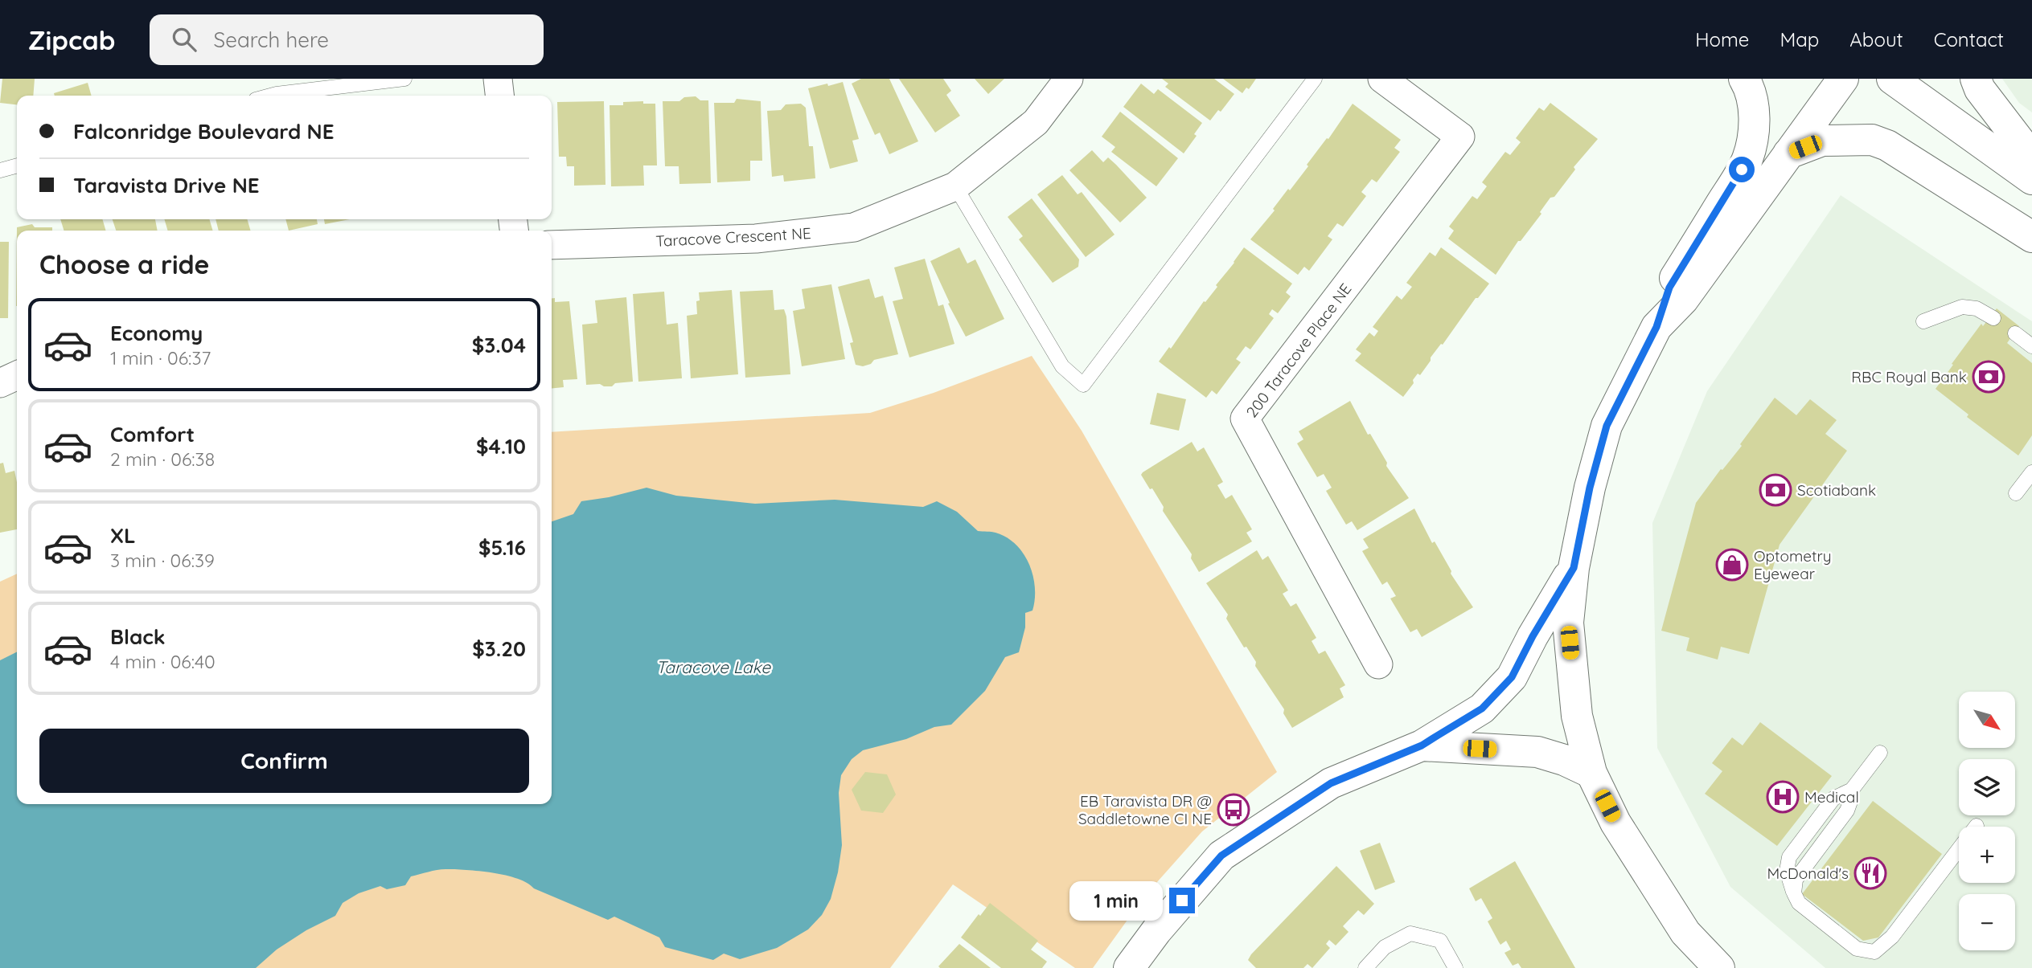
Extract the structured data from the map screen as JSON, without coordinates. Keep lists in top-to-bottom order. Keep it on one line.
{"streets":{"street":["Taracove Crescent NE","200 Taracove Place NE"]},"water":["Taracove Lake"],"places":{"bank":["RBC Royal Bank","Scotiabank"],"shop":["Optometry Eyewear"],"hospital":["Medical"],"bus stop":["EB Taravista DR @ Saddletowne CI NE"],"restaurant":["McDonald's"]},"north":"bottom right","page":{"header":"Zipcab","search":"Search here","nav":["Home","Map","About","Contact"],"banner":["Falconridge Boulevard NE","Taravista Drive NE"],"heading":"Choose a ride","list":[{"name":"Economy","note":"1 min · 06:37","value":"$3.04"},{"name":"Comfort","note":"2 min · 06:38","value":"$4.10"},{"name":"XL","note":"3 min · 06:39","value":"$5.16"},{"name":"Black","note":"4 min · 06:40","value":"$3.20"}],"map_buttons":["+","−"],"buttons":"Confirm","bubble":"1 min"}}
